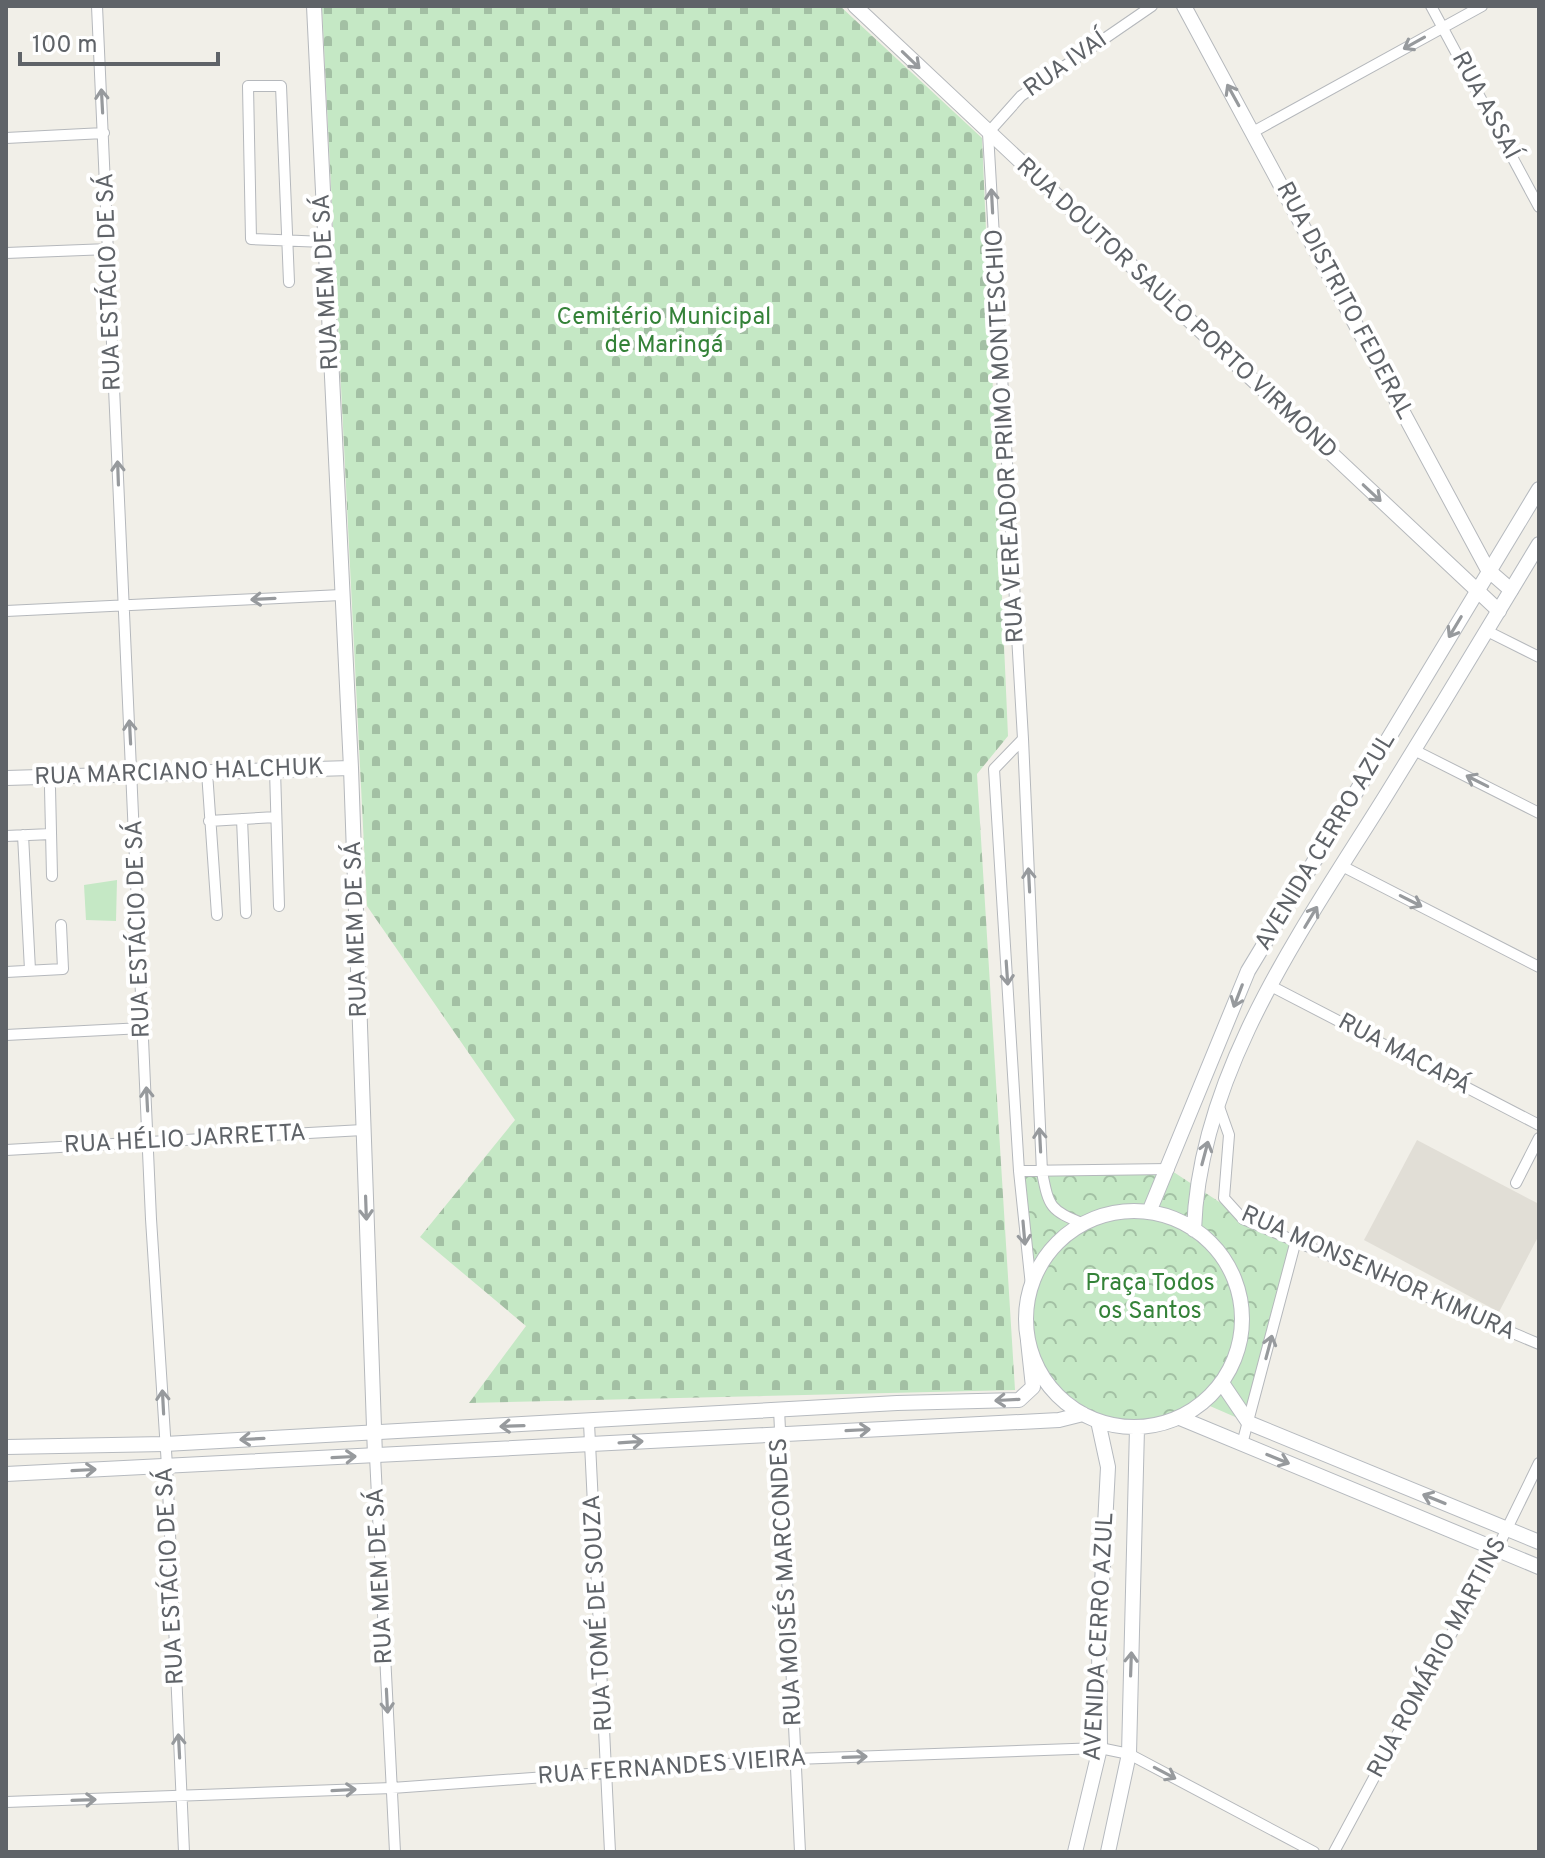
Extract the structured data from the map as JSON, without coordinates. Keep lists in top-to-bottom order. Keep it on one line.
{"streets":{"main road":["RUA MEM DE SÁ","RUA DISTRITO FEDERAL","RUA DOUTOR SAULO PORTO VIRMOND","RUA MARCIANO HALCHUK","AVENIDA CERRO AZUL"],"street":["RUA IVAÍ","RUA ASSAÍ","RUA ESTÁCIO DE SÁ","RUA VEREADOR PRIMO MONTESCHIO","RUA MACAPÁ","RUA HÉLIO JARRETTA","RUA MONSENHOR KIMURA","RUA MOISÉS MARCONDES","RUA TOMÉ DE SOUZA","RUA ROMÁRIO MARTINS","RUA FERNANDES VIEIRA"]},"crossings":[["RUA IVAÍ","RUA DOUTOR SAULO PORTO VIRMOND"],["RUA IVAÍ","RUA VEREADOR PRIMO MONTESCHIO"],["RUA ESTÁCIO DE SÁ","RUA MARCIANO HALCHUK"],["RUA ESTÁCIO DE SÁ","RUA HÉLIO JARRETTA"],["RUA ESTÁCIO DE SÁ","RUA FERNANDES VIEIRA"],["RUA MEM DE SÁ","RUA MARCIANO HALCHUK"],["RUA MEM DE SÁ","RUA HÉLIO JARRETTA"],["RUA MEM DE SÁ","RUA FERNANDES VIEIRA"],["RUA DISTRITO FEDERAL","AVENIDA CERRO AZUL"],["RUA DOUTOR SAULO PORTO VIRMOND","RUA VEREADOR PRIMO MONTESCHIO"],["RUA DOUTOR SAULO PORTO VIRMOND","AVENIDA CERRO AZUL"],["RUA VEREADOR PRIMO MONTESCHIO","AVENIDA CERRO AZUL"],["AVENIDA CERRO AZUL","RUA MACAPÁ"],["AVENIDA CERRO AZUL","RUA MONSENHOR KIMURA"],["AVENIDA CERRO AZUL","RUA FERNANDES VIEIRA"],["RUA MOISÉS MARCONDES","RUA FERNANDES VIEIRA"],["RUA TOMÉ DE SOUZA","RUA FERNANDES VIEIRA"]],"one_way":["RUA ESTÁCIO DE SÁ","RUA DOUTOR SAULO PORTO VIRMOND","RUA FERNANDES VIEIRA"],"parks":["Cemitério Municipal de Maringá","Praça Todos os Santos"],"scale_bar":"100 m"}
